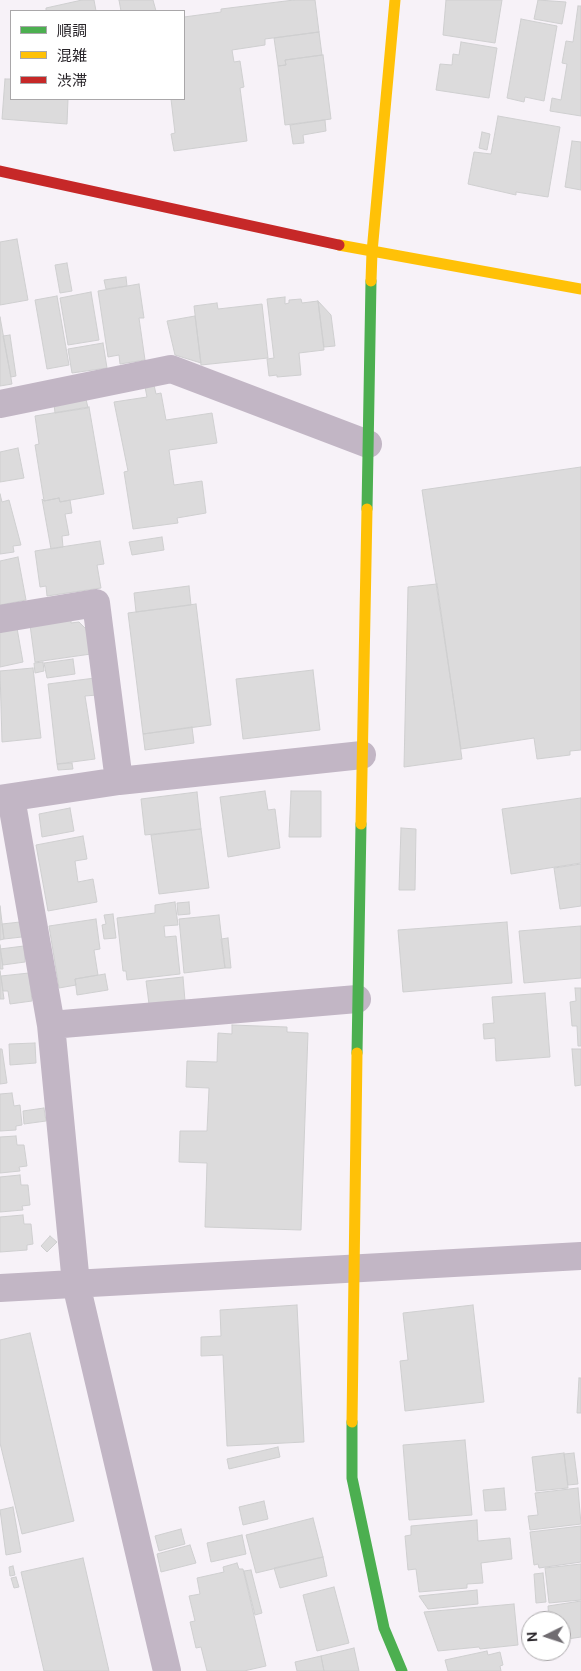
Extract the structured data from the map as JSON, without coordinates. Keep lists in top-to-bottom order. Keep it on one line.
{"legend":["順調","混雑","渋滞"],"north":"left"}
